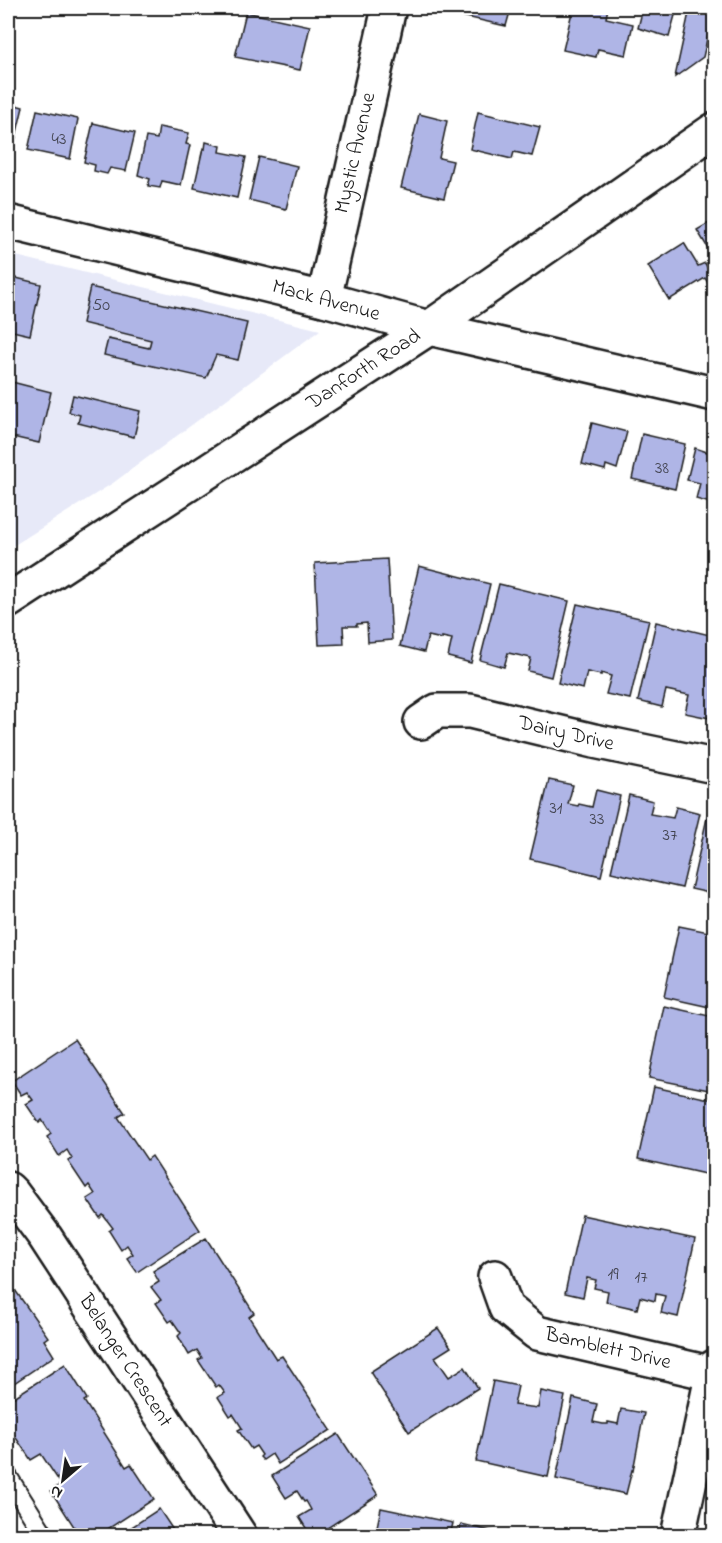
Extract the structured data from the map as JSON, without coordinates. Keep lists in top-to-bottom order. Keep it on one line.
{"streets":{"street":["Mystic Avenue","Mack Avenue","Danforth Road","Dairy Drive","Bamblett Drive","Belanger Crescent"]},"crossings":[["Mystic Avenue","Mack Avenue"],["Mack Avenue","Danforth Road"]],"house_numbers":["43","50","38","31","33","37","19","17"],"north":"bottom left"}
